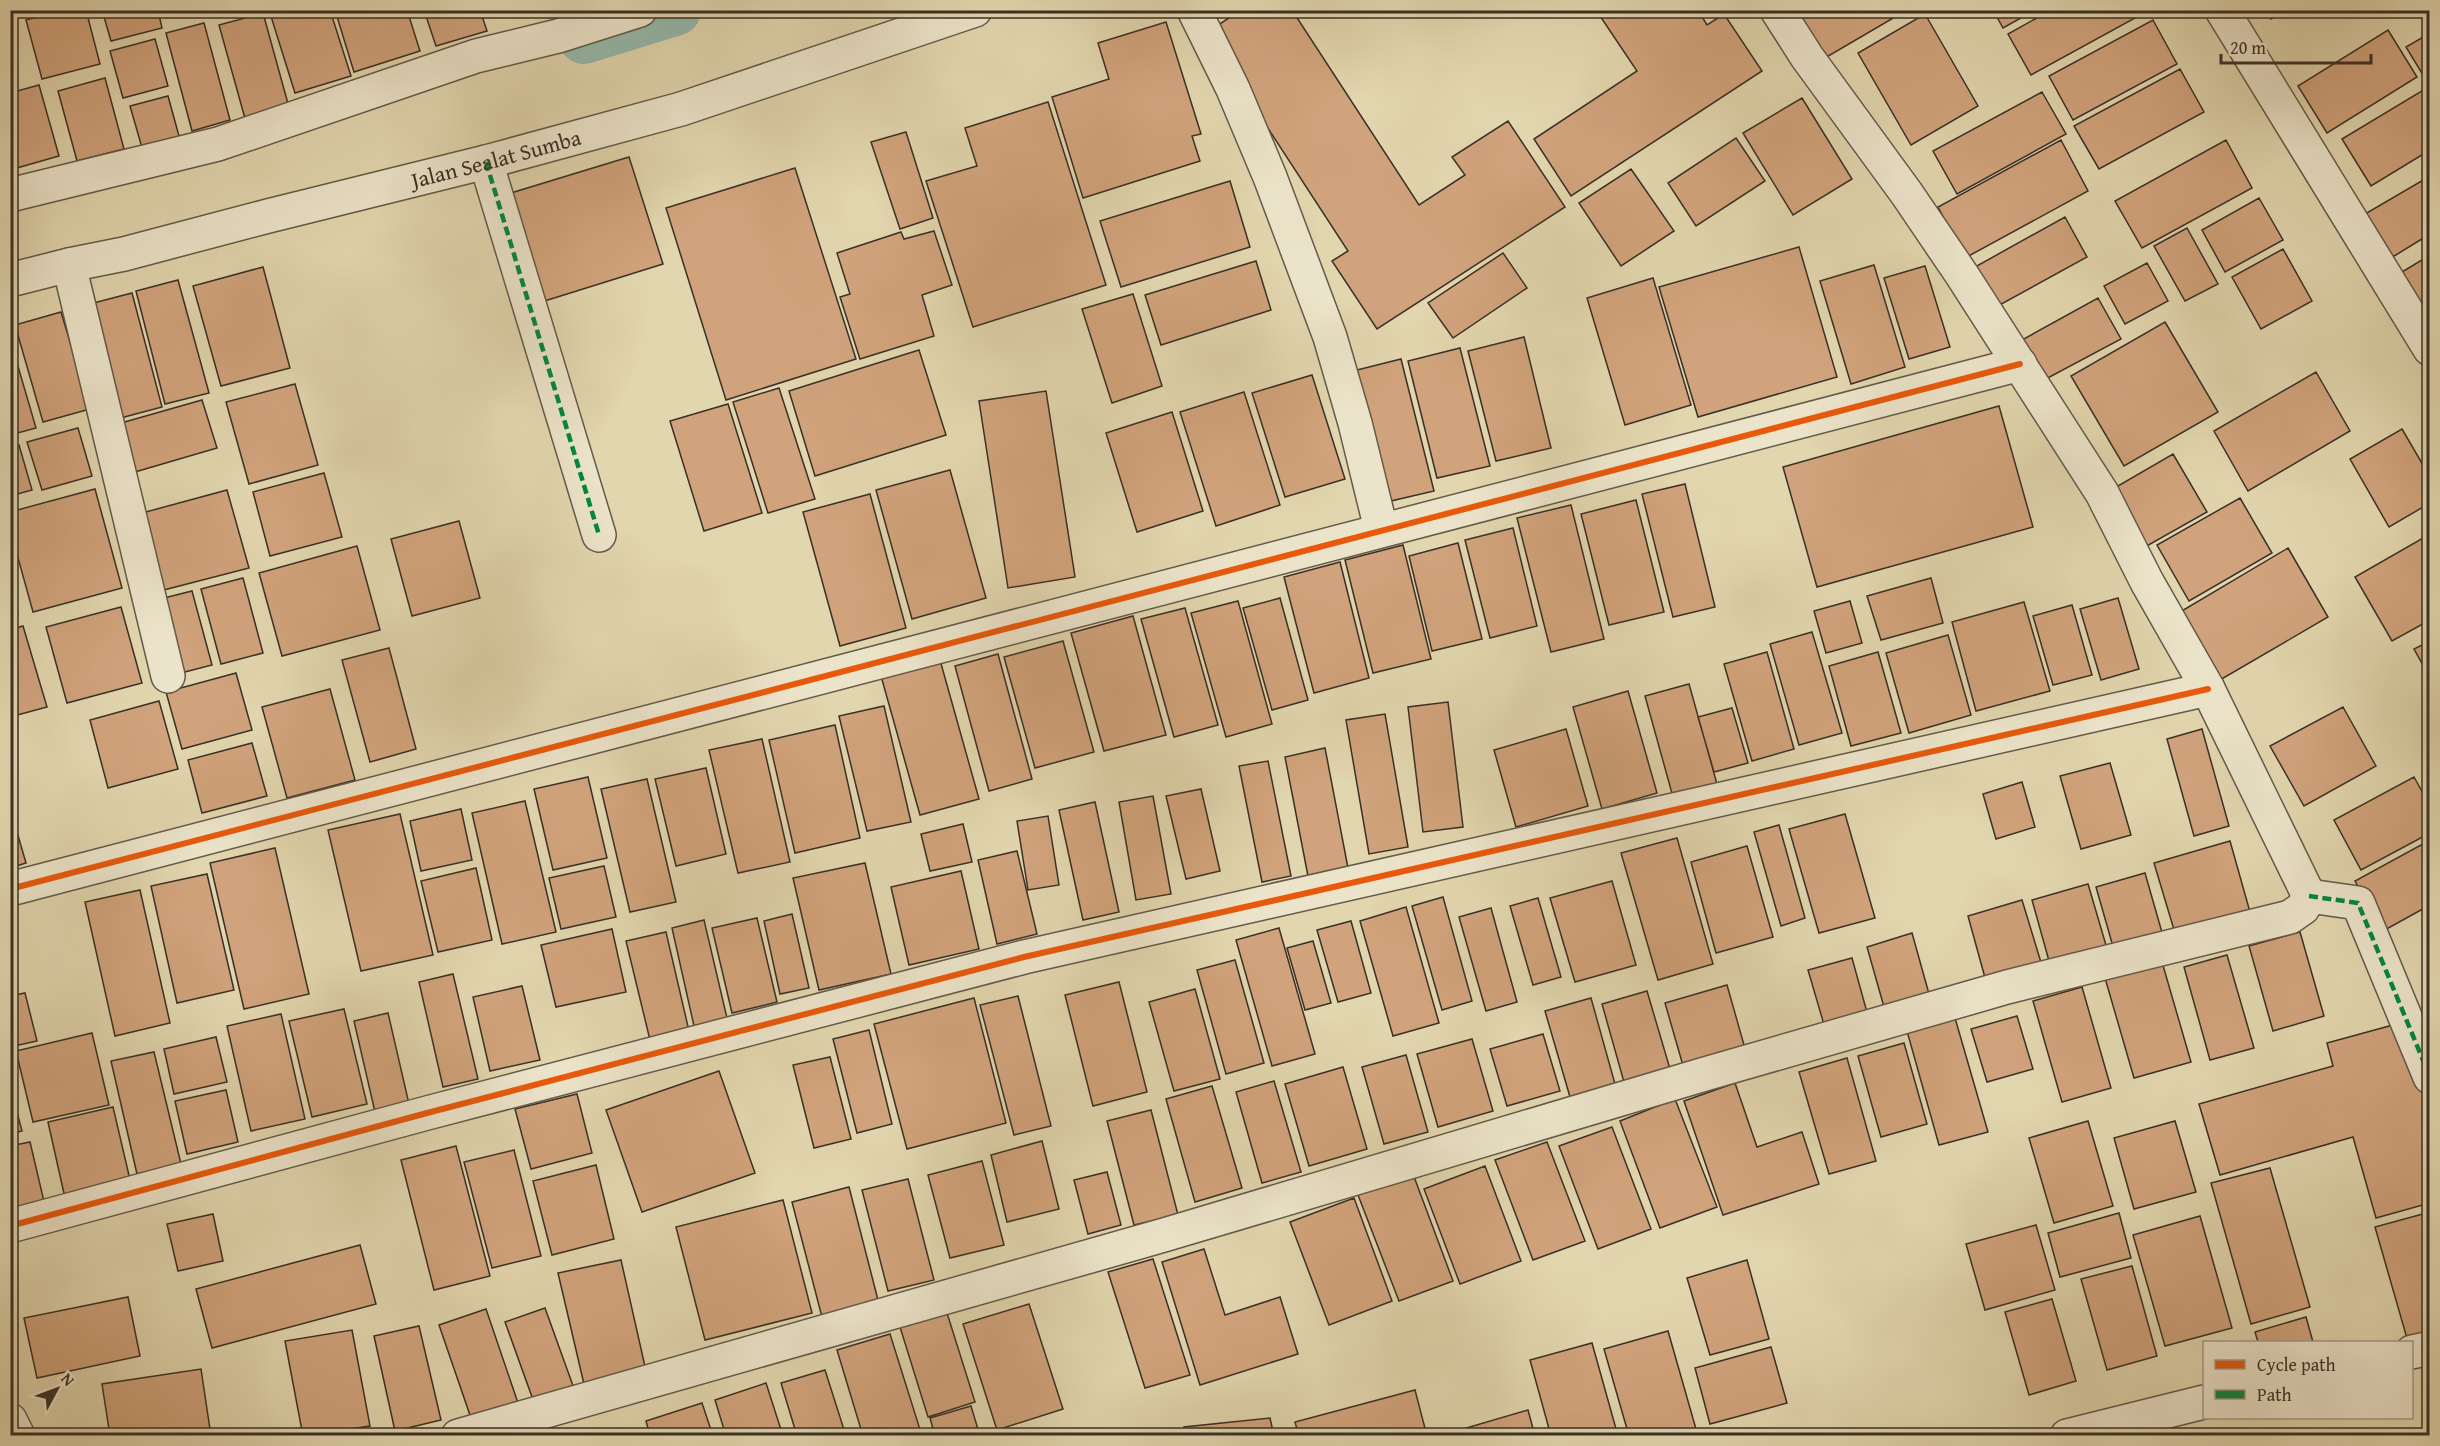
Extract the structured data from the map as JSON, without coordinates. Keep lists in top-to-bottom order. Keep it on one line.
{"streets":{"street":["Jalan Sealat Sumba"]},"legend":["Cycle path","Path"],"scale_bar":"20 m","north":"top right"}
